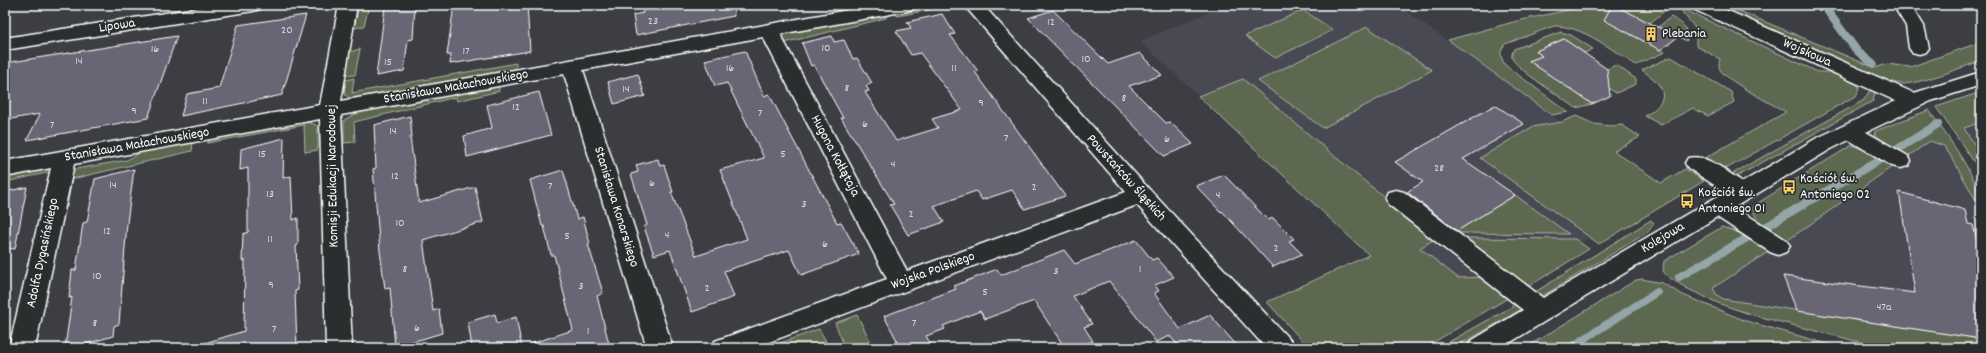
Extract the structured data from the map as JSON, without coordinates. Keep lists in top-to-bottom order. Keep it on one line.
{"streets":{"street":["Lipowa","Wojskowa","Stanisława Małachowskiego","Hugona Kołłątaja","Komisji Edukacji Narodowej","Powstańców Śląskich","Stanisława Konarskiego","Kolejowa","Adolfa Dygasińskiego","Wojska Polskiego"]},"crossings":[["Wojskowa","Kolejowa"],["Stanisława Małachowskiego","Hugona Kołłątaja"],["Stanisława Małachowskiego","Komisji Edukacji Narodowej"],["Stanisława Małachowskiego","Stanisława Konarskiego"],["Stanisława Małachowskiego","Adolfa Dygasińskiego"],["Hugona Kołłątaja","Wojska Polskiego"],["Powstańców Śląskich","Wojska Polskiego"]],"places":{"building":["Plebania"],"bus stop":["Kościół św. Antoniego 02","Kościół św. Antoniego 01"]},"house_numbers":["23","12","20","10","16","17","10","14","15","16","11","8","14","8","11","9","12","9","7","6","7","14","7","6","15","5","4","28","12","6","14","7","2","13","4","3","2","10","12","4","5","11","6","2","8","1","3","10","9","3","2","5","47a","8","7","6","7","1"]}
